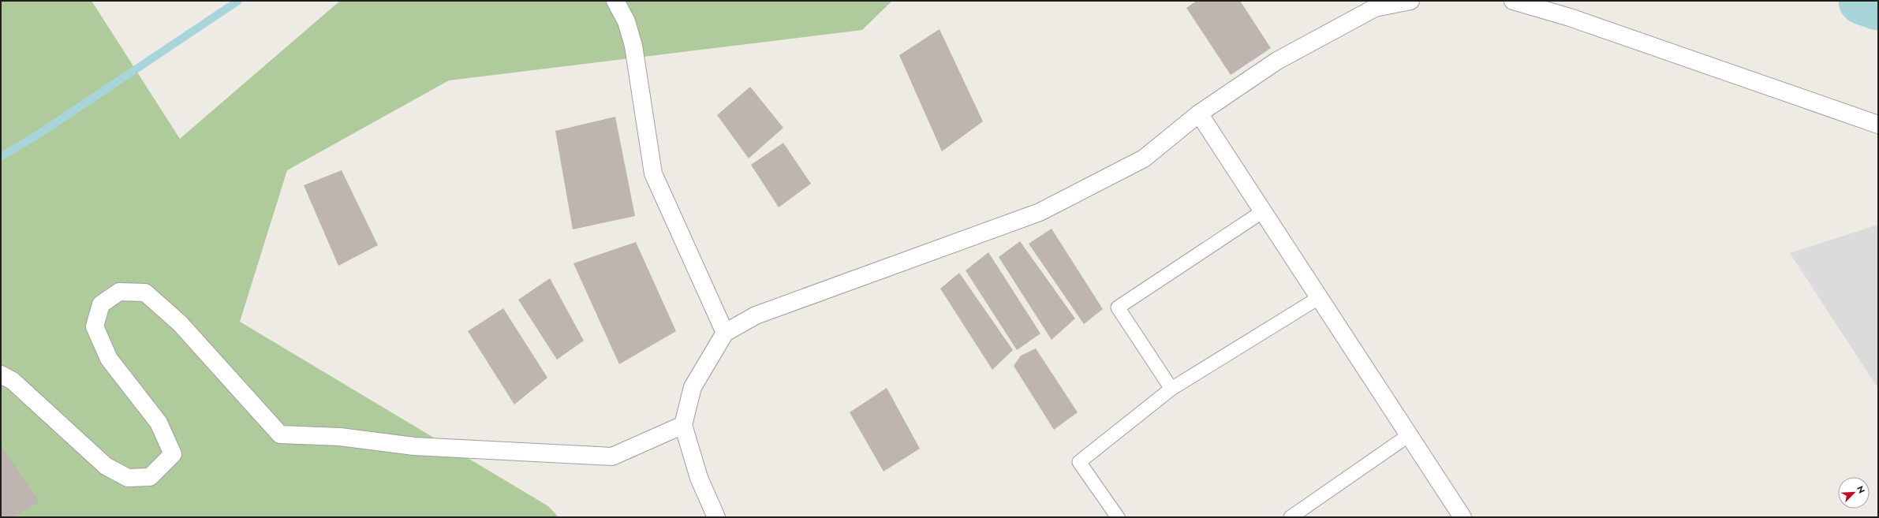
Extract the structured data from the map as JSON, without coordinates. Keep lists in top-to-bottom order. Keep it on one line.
{"north":"top right"}
